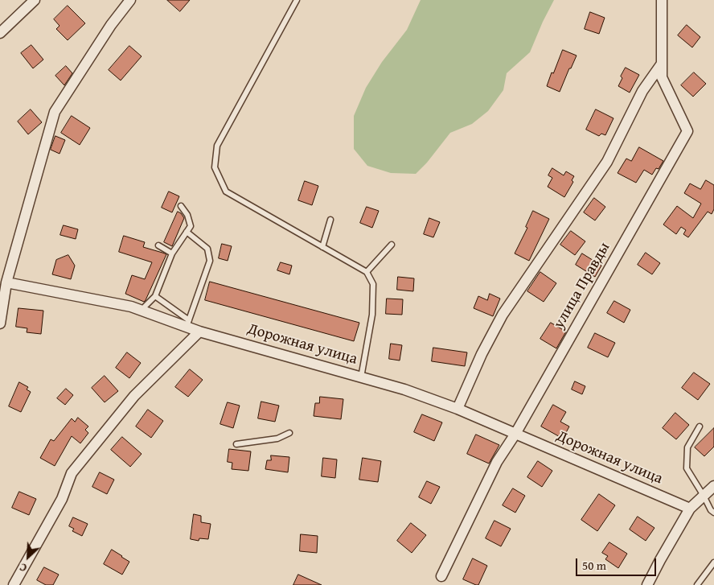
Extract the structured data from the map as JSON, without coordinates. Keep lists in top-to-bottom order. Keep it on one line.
{"streets":{"street":["улица Правды","Дорожная улица"]},"crossings":[["улица Правды","Дорожная улица"]],"scale_bar":"50 m","north":"bottom left"}
